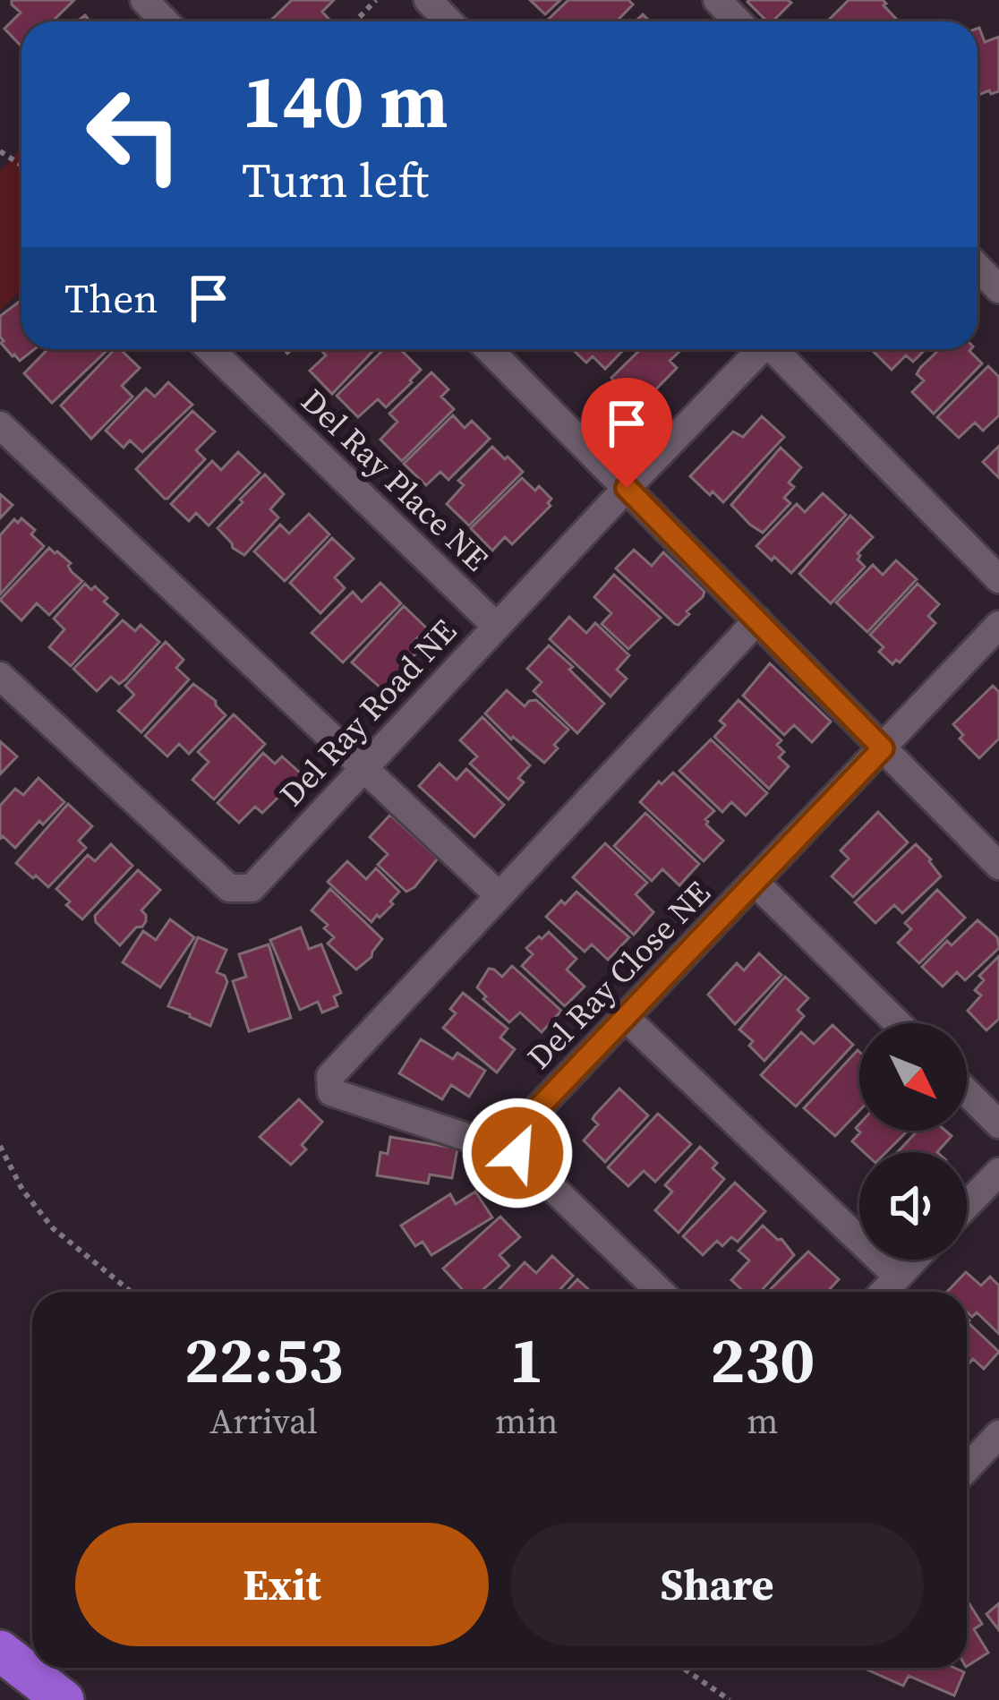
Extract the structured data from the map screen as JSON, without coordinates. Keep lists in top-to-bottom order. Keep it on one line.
{"streets":{"street":["Del Ray Place NE","Del Ray Road NE","Del Ray Close NE"]},"crossings":[["Del Ray Place NE","Del Ray Road NE"]],"north":"bottom right","page":{"turn":["140 m","Turn left"],"then":"Then","eta":["22:53","Arrival","1","min","230","m"],"buttons":["Exit","Share"]}}
